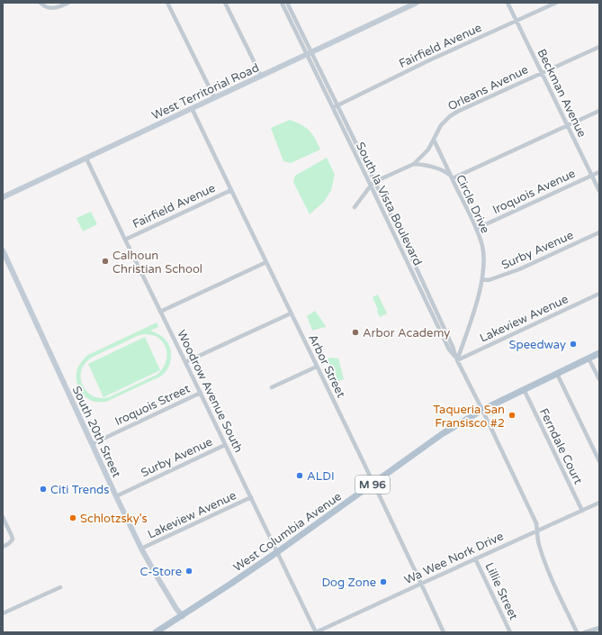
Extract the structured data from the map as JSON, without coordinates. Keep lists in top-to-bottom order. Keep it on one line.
{"streets":{"main road":["M 96","West Columbia Avenue"],"street":["Fairfield Avenue","Orleans Avenue","West Territorial Road","Beckman Avenue","Iroquois Avenue","South la Vista Boulevard","Circle Drive","Surby Avenue","Lakeview Avenue","Arbor Street","Woodrow Avenue South","Iroquois Street","South 20th Street","Ferndale Court","Wa Wee Nork Drive","Lillie Street"]},"crossings":[["Fairfield Avenue","Beckman Avenue"],["Fairfield Avenue","South la Vista Boulevard"],["Fairfield Avenue","Arbor Street"],["Fairfield Avenue","Woodrow Avenue South"],["Orleans Avenue","Beckman Avenue"],["Orleans Avenue","South la Vista Boulevard"],["Orleans Avenue","Circle Drive"],["West Territorial Road","South la Vista Boulevard"],["West Territorial Road","Arbor Street"],["West Territorial Road","Woodrow Avenue South"],["Beckman Avenue","Iroquois Avenue"],["Iroquois Avenue","Circle Drive"],["South la Vista Boulevard","Circle Drive"],["South la Vista Boulevard","Lakeview Avenue"],["South la Vista Boulevard","West Columbia Avenue"],["South la Vista Boulevard","Wa Wee Nork Drive"],["Circle Drive","Surby Avenue"],["Circle Drive","Lakeview Avenue"],["Surby Avenue","Woodrow Avenue South"],["Surby Avenue","South 20th Street"],["Lakeview Avenue","Woodrow Avenue South"],["Lakeview Avenue","South 20th Street"],["Arbor Street","West Columbia Avenue"],["Arbor Street","Wa Wee Nork Drive"],["Woodrow Avenue South","Iroquois Street"],["Woodrow Avenue South","West Columbia Avenue"],["Woodrow Avenue South","Wa Wee Nork Drive"],["Iroquois Street","South 20th Street"],["South 20th Street","West Columbia Avenue"],["Ferndale Court","West Columbia Avenue"],["Ferndale Court","Wa Wee Nork Drive"],["Wa Wee Nork Drive","Lillie Street"]],"places":["Calhoun Christian School","Arbor Academy","Speedway","Taqueria San Fransisco #2","ALDI","Citi Trends","Schlotzsky's","C-Store","Dog Zone"]}
